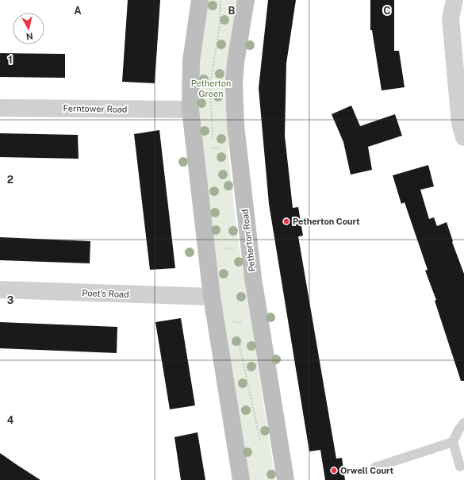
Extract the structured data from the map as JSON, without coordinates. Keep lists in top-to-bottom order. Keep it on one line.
{"streets":{"street":["Ferntower Road","Petherton Road","Poet's Road"]},"parks":["Petherton Green"],"places":["Petherton Court","Orwell Court"],"north":"bottom","grid":{"columns":["A","B","C"],"rows":["1","2","3","4"]}}
